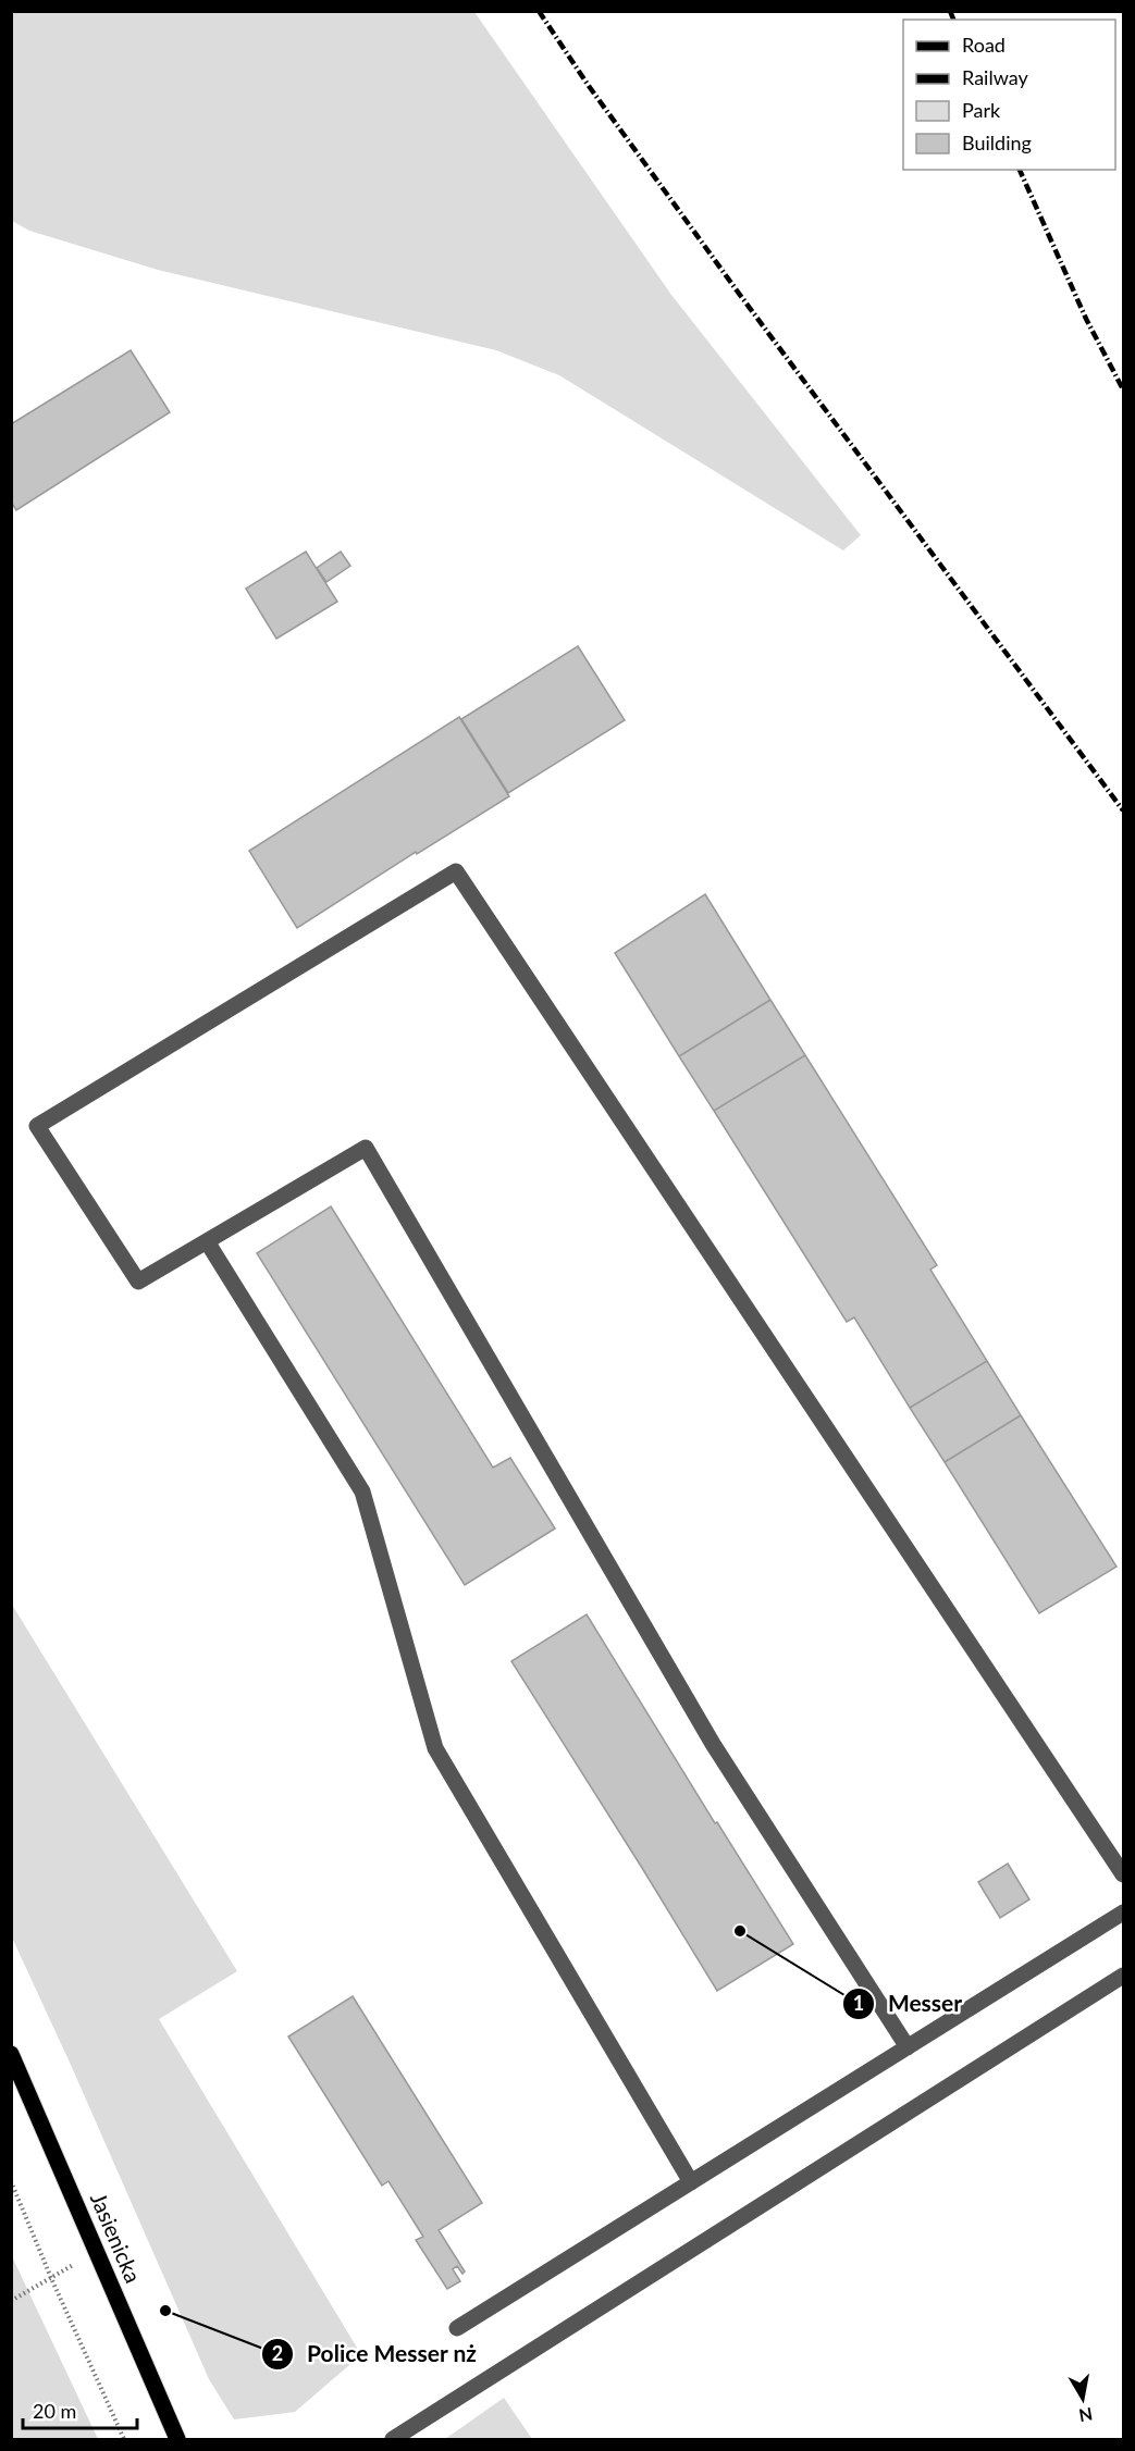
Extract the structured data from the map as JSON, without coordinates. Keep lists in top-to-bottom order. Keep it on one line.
{"streets":{"main road":["Jasienicka"]},"places":["Messer","Police Messer nż"],"legend":["Road","Railway","Park","Building"],"scale_bar":"20 m","north":"bottom"}
